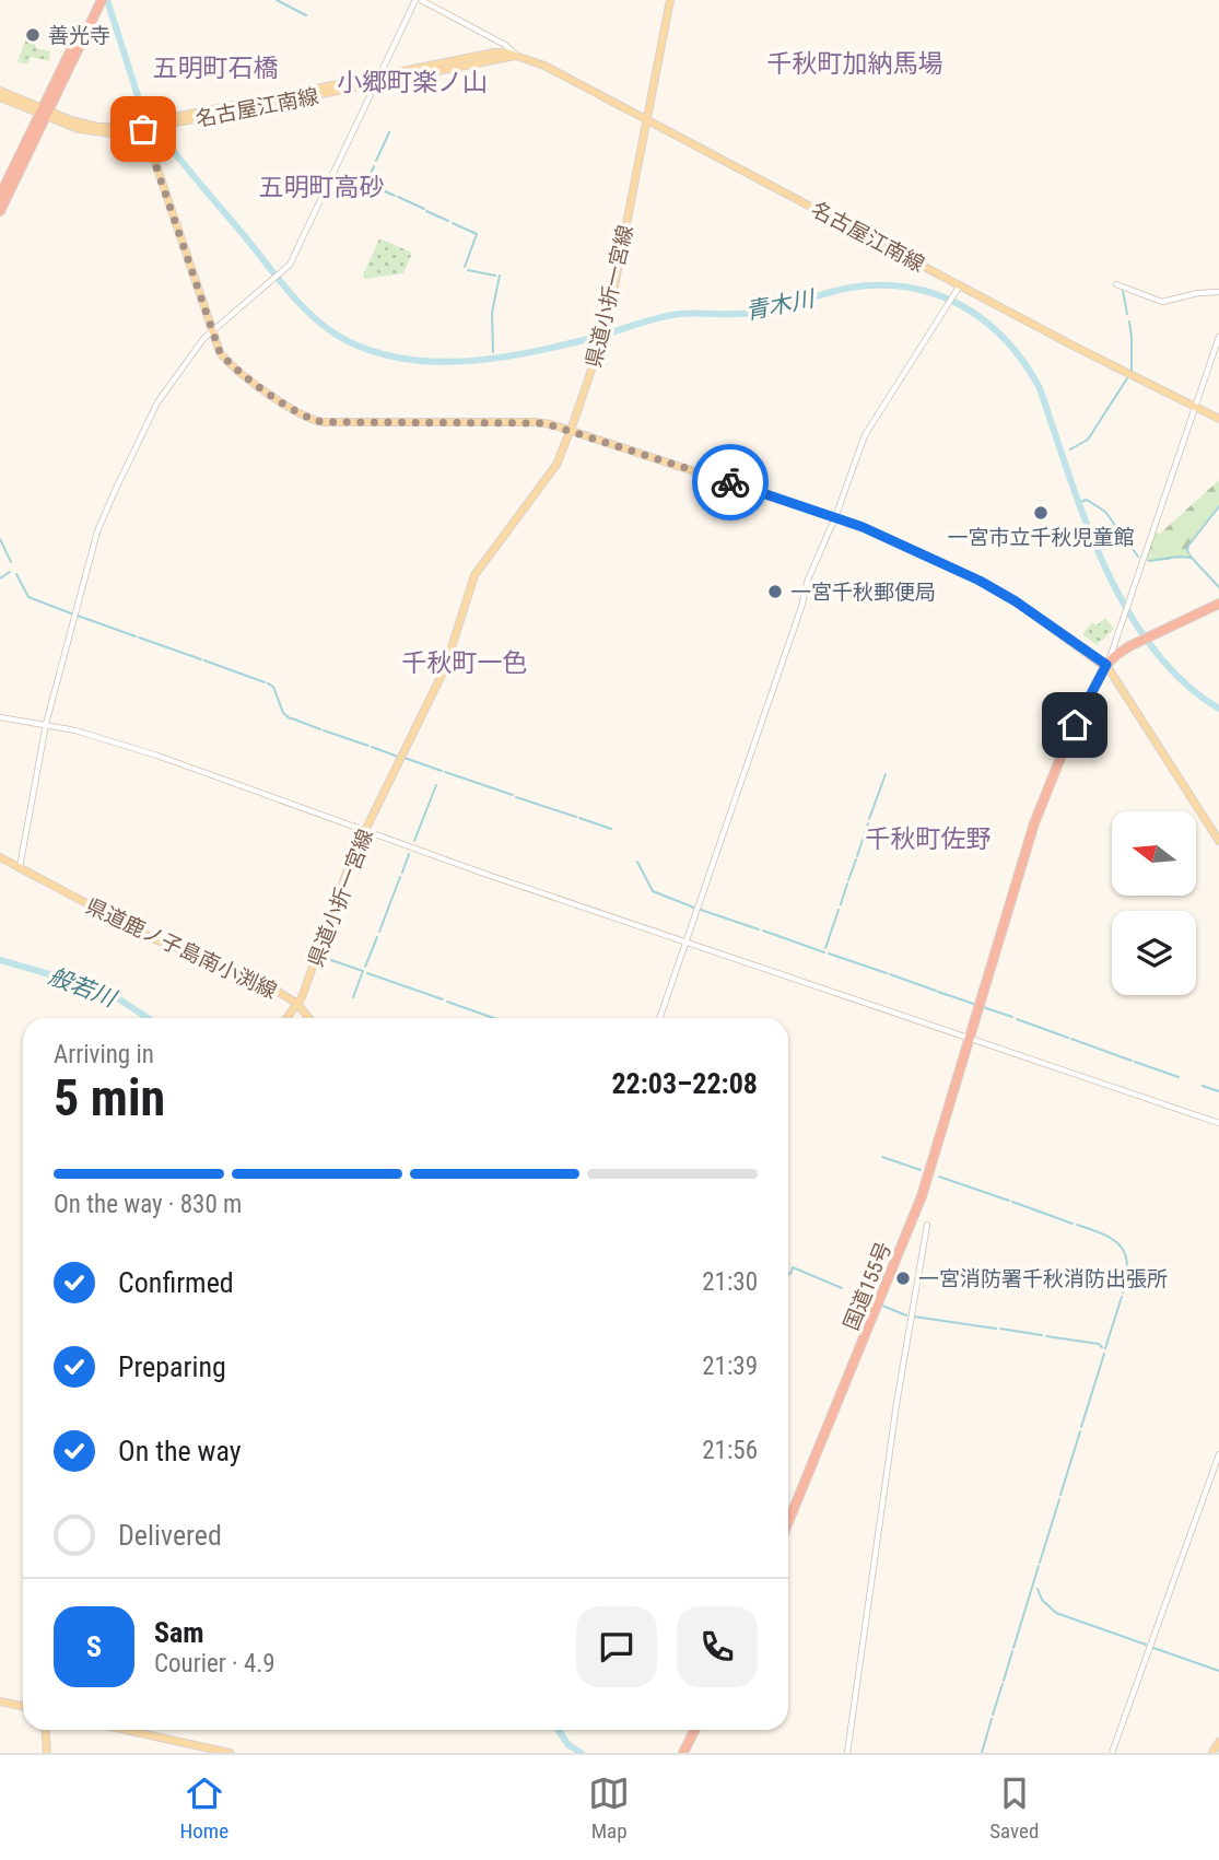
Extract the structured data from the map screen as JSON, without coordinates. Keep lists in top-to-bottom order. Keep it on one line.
{"streets":{"highway":["国道155号"],"main road":["名古屋江南線","県道小折一宮線","県道鹿ノ子島南小渕線"]},"crossings":[["名古屋江南線","県道小折一宮線"],["県道小折一宮線","県道鹿ノ子島南小渕線"]],"districts":["千秋町加納馬場","五明町石橋","小郷町楽ノ山","五明町高砂","千秋町一色","千秋町佐野"],"water":["青木川","般若川"],"places":["善光寺","一宮市立千秋児童館","一宮千秋郵便局","一宮消防署千秋消防出張所"],"north":"left","page":{"heading":["5 min","Arriving in","22:03–22:08"],"panel":["Sam","Courier · 4.9"],"bar":"On the way · 830 m","list":[["Confirmed","21:30"],["Preparing","21:39"],["On the way","21:56"],"Delivered"],"round":"S","tabs":["Home","Map","Saved"]}}
